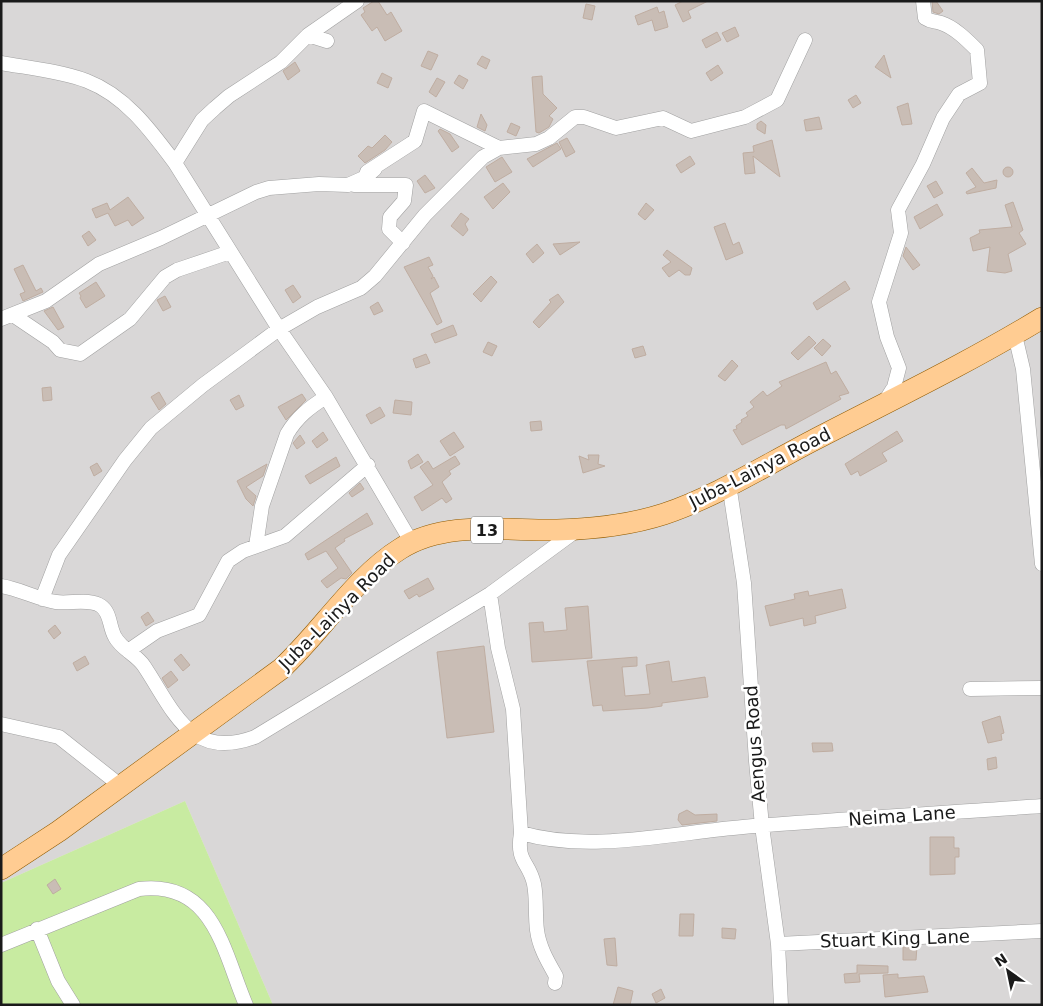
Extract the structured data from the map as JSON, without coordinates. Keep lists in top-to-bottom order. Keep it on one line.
{"streets":{"main road":["Juba-Lainya Road","13"],"street":["Aengus Road","Neima Lane","Stuart King Lane"]},"crossings":[["Juba-Lainya Road","Aengus Road"],["Aengus Road","Neima Lane"],["Aengus Road","Stuart King Lane"]],"north":"top left"}
